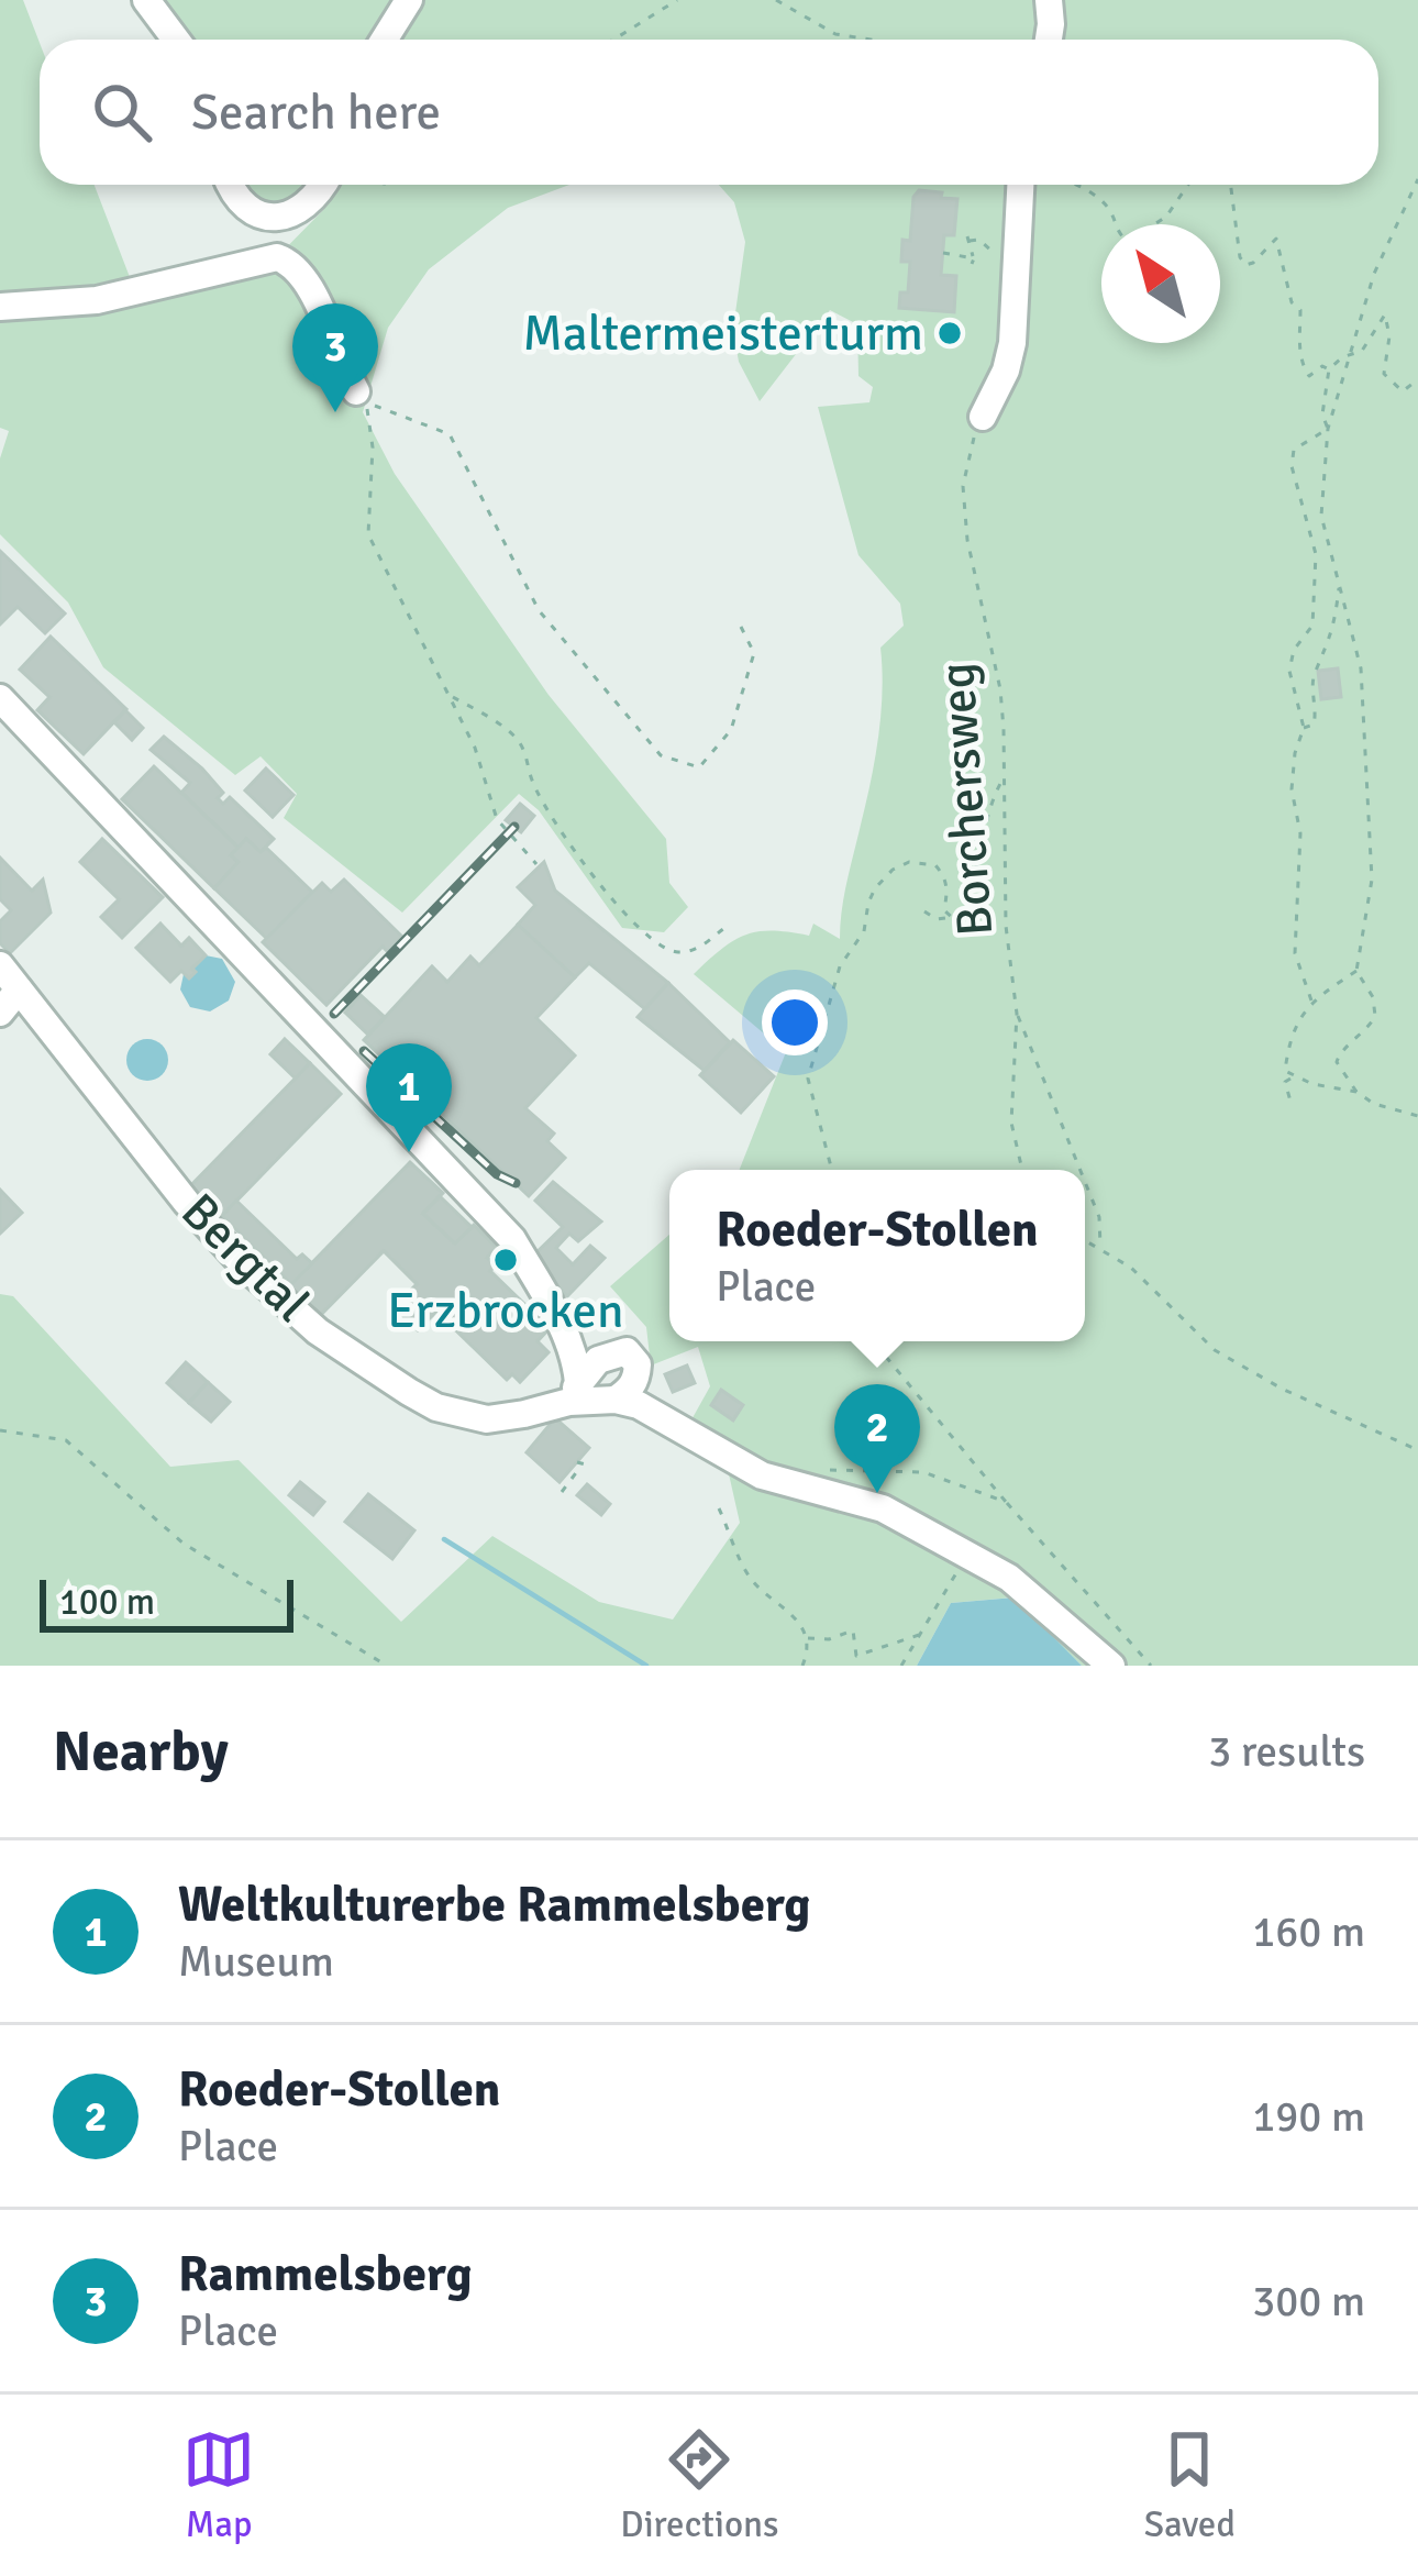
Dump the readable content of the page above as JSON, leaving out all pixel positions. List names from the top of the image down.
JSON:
{
  "streets": {
    "street": ["Bergtal"],
    "path": ["Borchersweg"]
  },
  "places": ["Maltermeisterturm", "Erzbrocken"],
  "scale_bar": "100 m",
  "north": "top left",
  "page": {
    "search": "Search here",
    "pins": ["3", "1", "2"],
    "popup": ["Roeder-Stollen", "Place"],
    "scale": "100 m",
    "heading": ["Nearby", "3 results"],
    "list": [
      {
        "mark": "1",
        "name": "Weltkulturerbe Rammelsberg",
        "note": "Museum",
        "value": "160 m"
      },
      {
        "mark": "2",
        "name": "Roeder-Stollen",
        "note": "Place",
        "value": "190 m"
      },
      {
        "mark": "3",
        "name": "Rammelsberg",
        "note": "Place",
        "value": "300 m"
      }
    ],
    "nav": ["Map", "Directions", "Saved"]
  }
}
